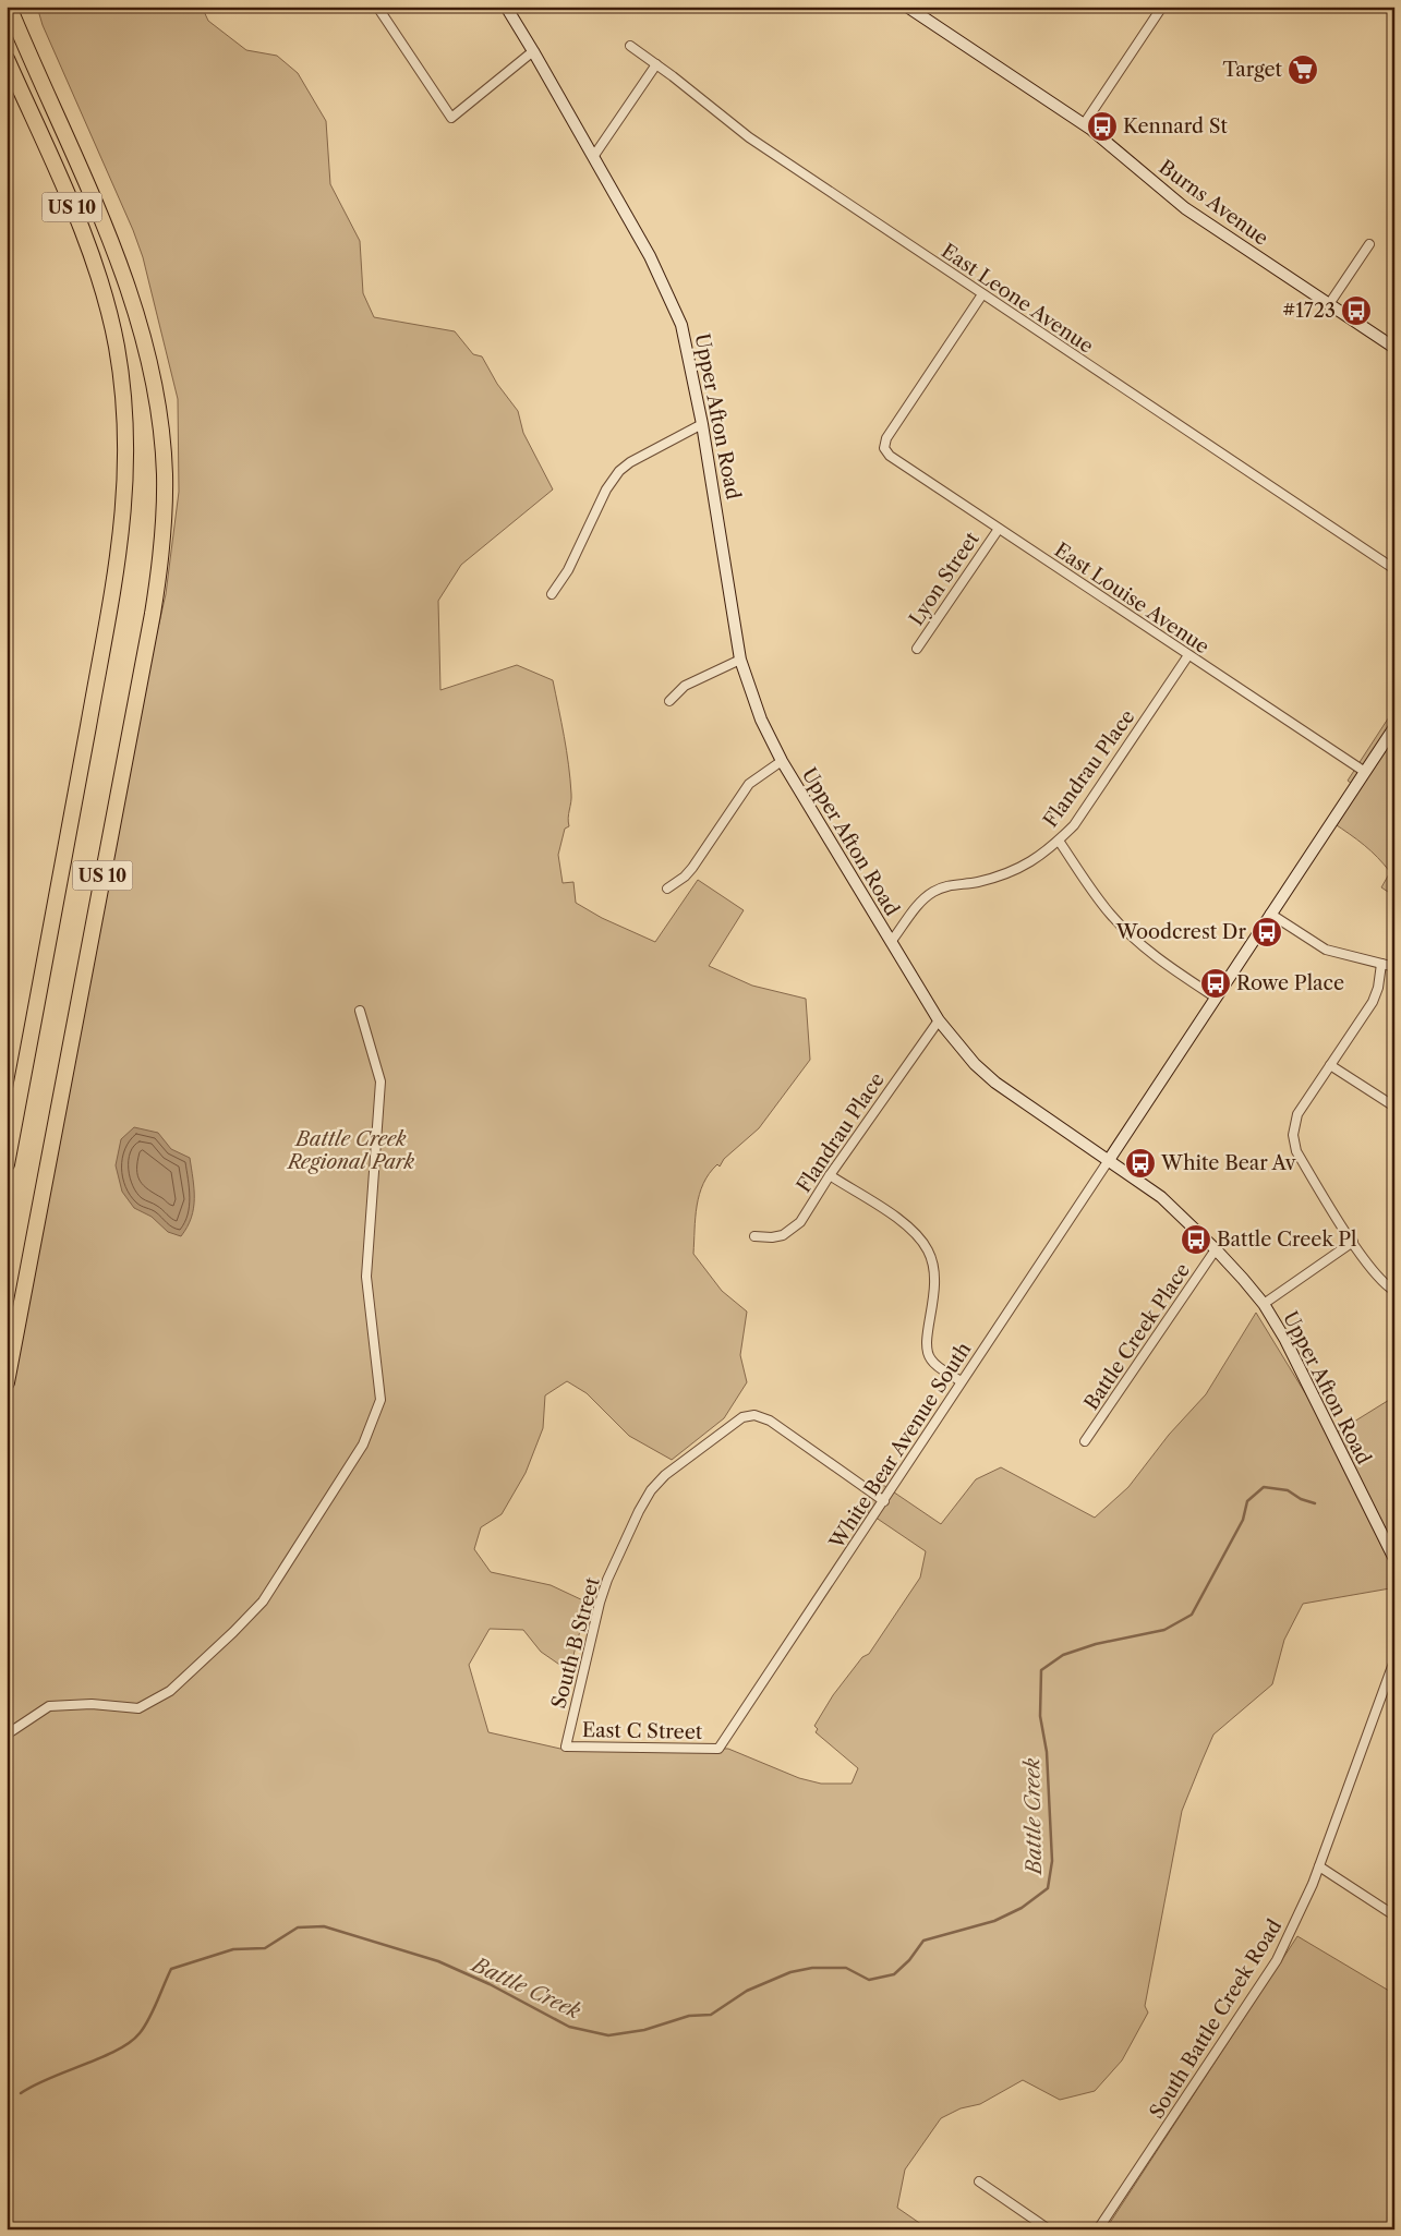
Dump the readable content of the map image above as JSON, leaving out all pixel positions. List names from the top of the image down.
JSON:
{
  "streets": {
    "highway": ["US 10"],
    "street": [
      "Burns Avenue",
      "East Leone Avenue",
      "Upper Afton Road",
      "Lyon Street",
      "East Louise Avenue",
      "Flandrau Place",
      "Battle Creek Place",
      "White Bear Avenue South",
      "South B Street",
      "East C Street",
      "South Battle Creek Road"
    ]
  },
  "crossings": [
    ["East Leone Avenue", "East Louise Avenue"],
    ["Upper Afton Road", "Flandrau Place"],
    ["Upper Afton Road", "Battle Creek Place"],
    ["Upper Afton Road", "White Bear Avenue South"],
    ["Lyon Street", "East Louise Avenue"],
    ["East Louise Avenue", "Flandrau Place"],
    ["White Bear Avenue South", "South B Street"],
    ["White Bear Avenue South", "East C Street"],
    ["South B Street", "East C Street"]
  ],
  "water": ["Battle Creek"],
  "parks": ["Battle Creek Regional Park"],
  "places": {
    "supermarket": ["Target"],
    "bus stop": [
      "Kennard St",
      "#1723",
      "Woodcrest Dr",
      "Rowe Place",
      "White Bear Av",
      "Battle Creek Pl"
    ]
  }
}
